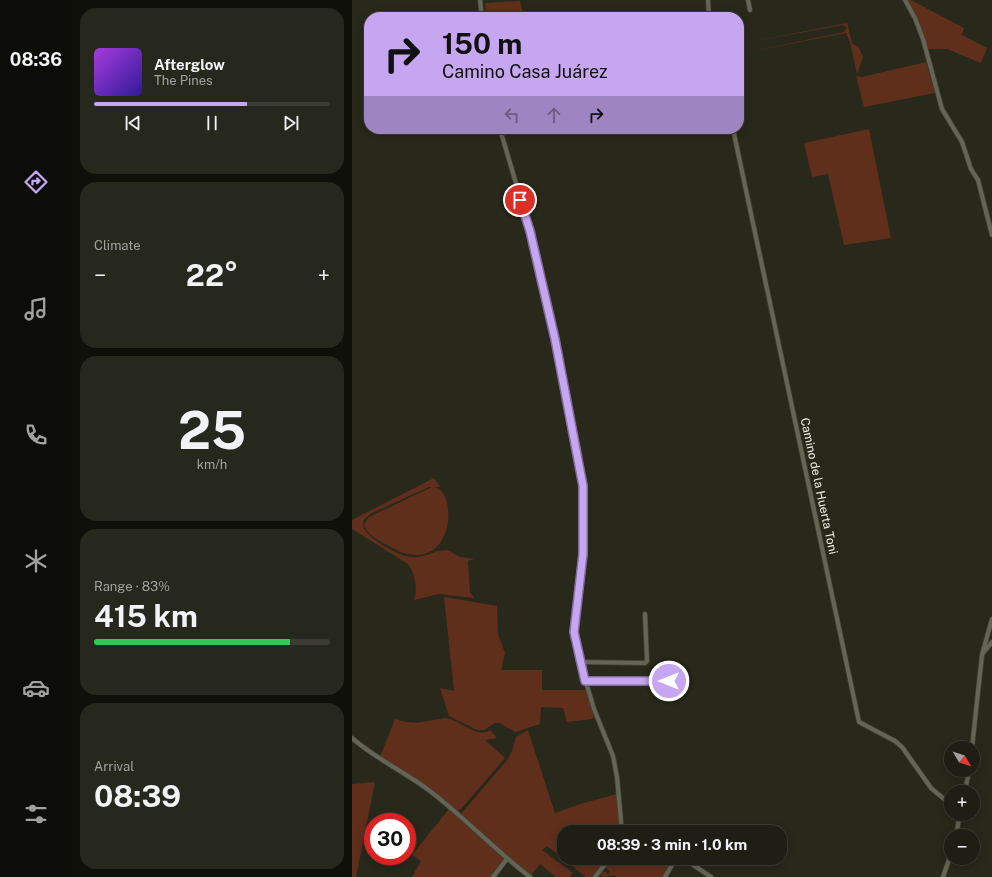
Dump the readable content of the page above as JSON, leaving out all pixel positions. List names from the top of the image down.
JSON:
{
  "streets": {
    "street": ["Camino de la Huerta Toni"]
  },
  "north": "bottom right",
  "page": {
    "tabs": "08:36",
    "turn": ["150 m", "Camino Casa Juárez"],
    "song": ["Afterglow", "The Pines"],
    "tile": [
      "Climate",
      ["25", "km/h"],
      ["Range · 83%", "415 km"],
      ["Arrival", "08:39"]
    ],
    "heat": ["−", "22°", "+"],
    "map_buttons": ["+", "−"],
    "limit": "30",
    "trip": "08:39 · 3 min · 1.0 km"
  }
}
